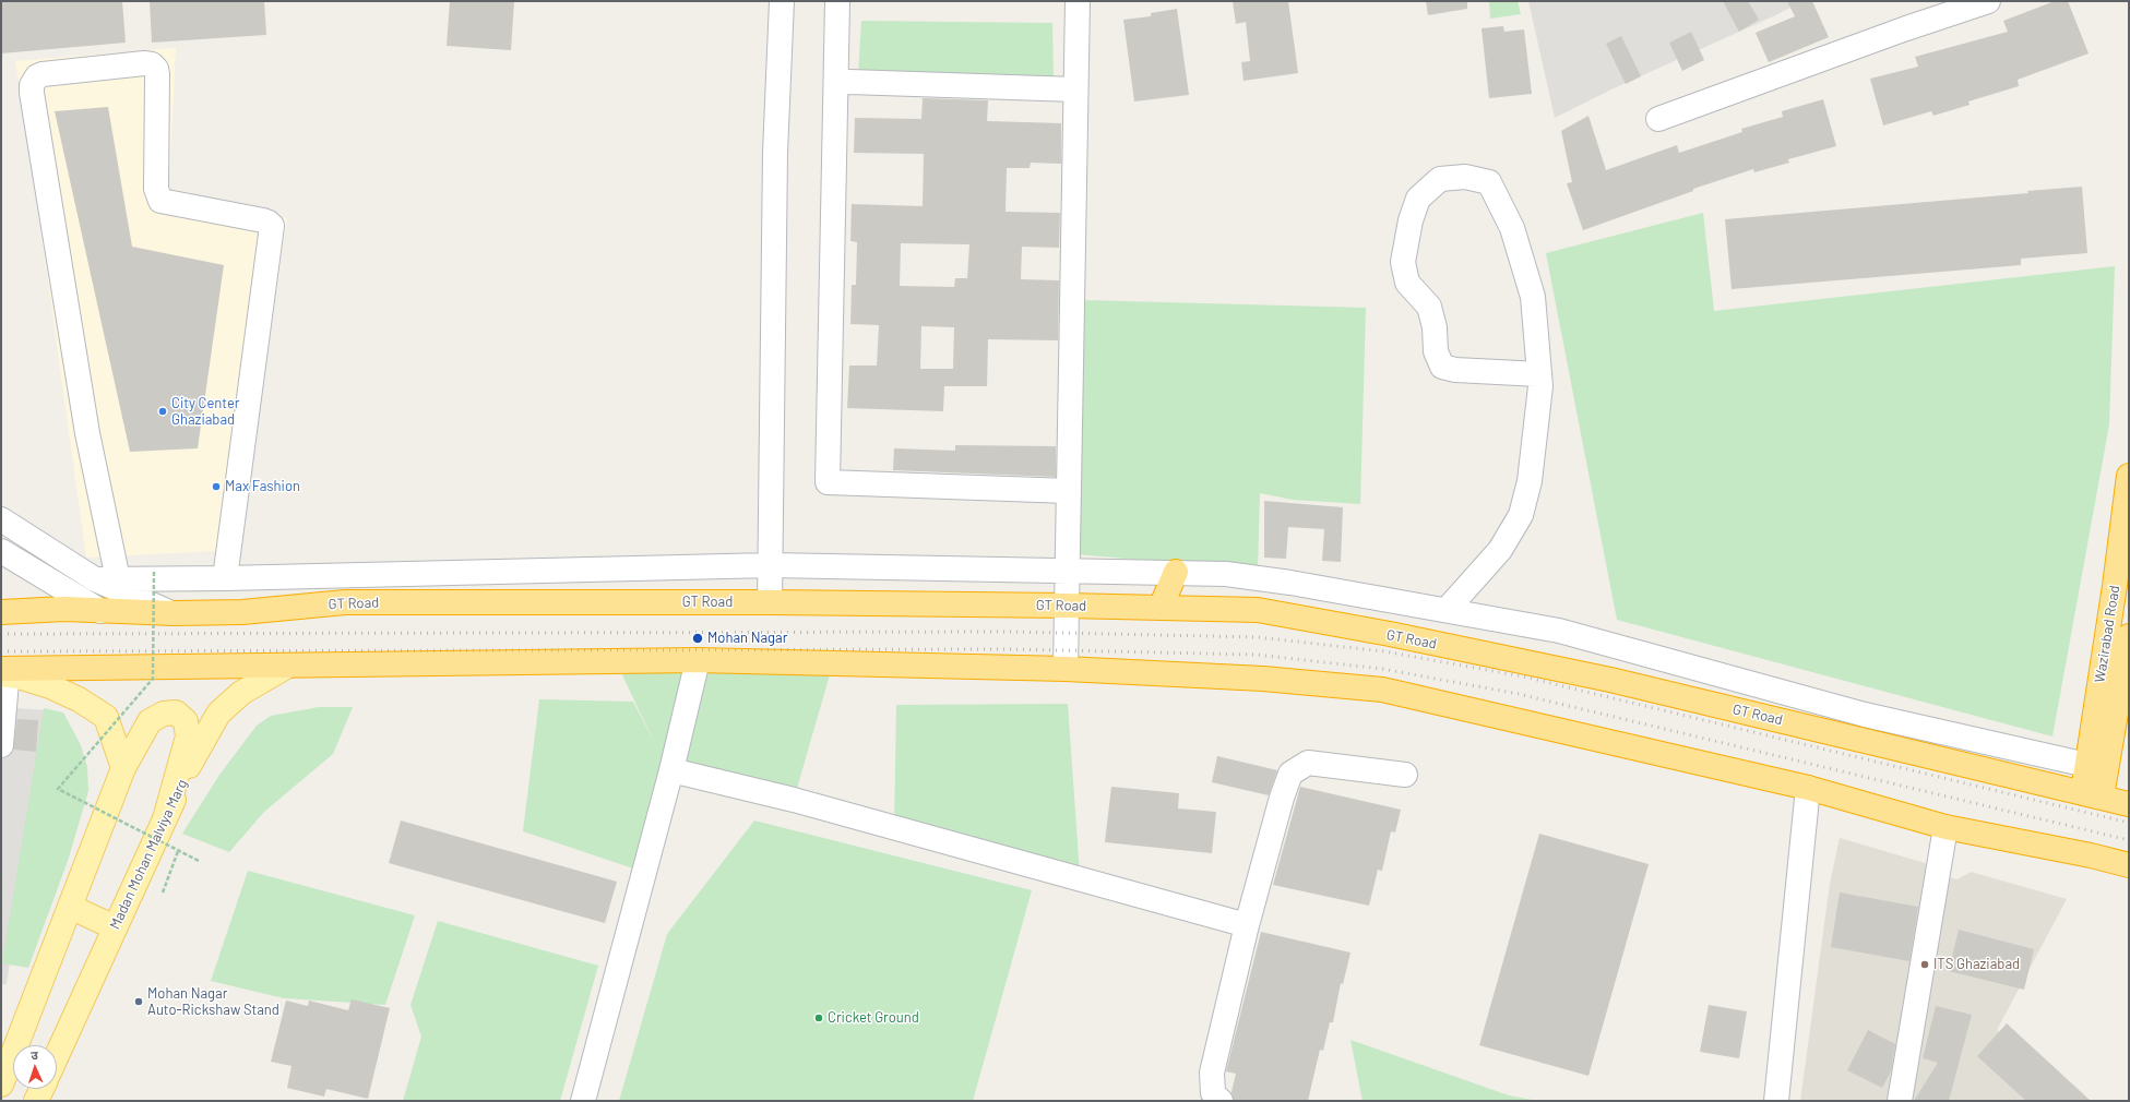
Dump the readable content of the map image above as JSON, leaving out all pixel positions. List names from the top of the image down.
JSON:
{
  "streets": {
    "highway": ["GT Road", "Wazirabad Road"],
    "main road": ["Madan Mohan Malviya Marg"]
  },
  "crossings": [
    ["GT Road", "Wazirabad Road"]
  ],
  "places": [
    "City Center Ghaziabad",
    "Max Fashion",
    "Mohan Nagar",
    "ITS Ghaziabad",
    "Mohan Nagar Auto-Rickshaw Stand",
    "Cricket Ground"
  ],
  "north": "top"
}
